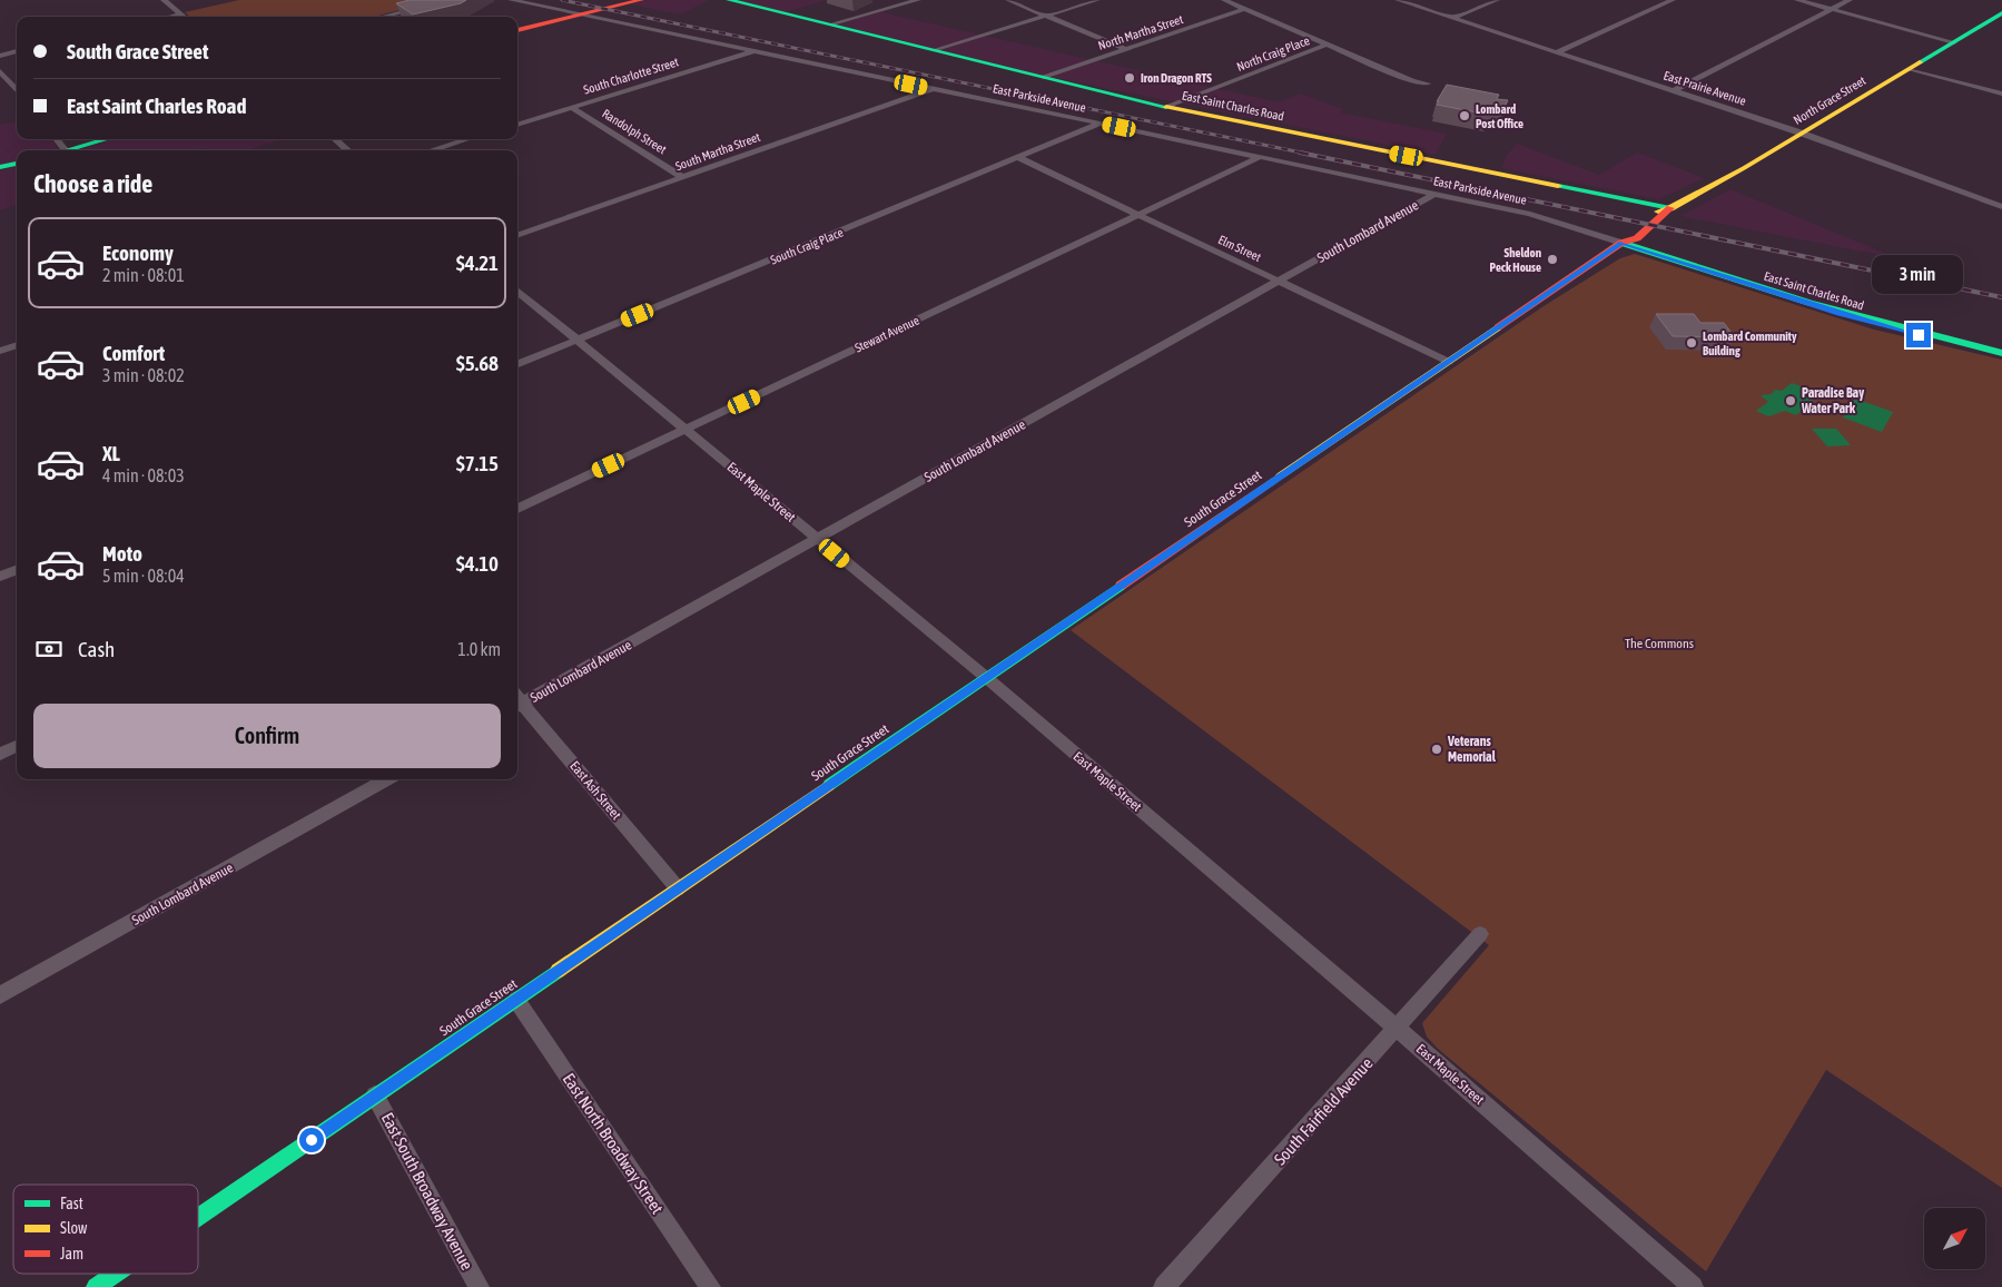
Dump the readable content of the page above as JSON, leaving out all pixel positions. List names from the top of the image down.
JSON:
{
  "streets": {
    "street": [
      "North Martha Street",
      "North Craig Place",
      "South Charlotte Street",
      "East Prairie Avenue",
      "East Parkside Avenue",
      "North Grace Street",
      "East Saint Charles Road",
      "Randolph Street",
      "South Martha Street",
      "South Lombard Avenue",
      "South Craig Place",
      "Elm Street",
      "Stewart Avenue",
      "East Maple Street",
      "South Grace Street",
      "East Ash Street",
      "South Fairfield Avenue",
      "East North Broadway Street",
      "East South Broadway Avenue"
    ]
  },
  "crossings": [
    ["North Martha Street", "East Saint Charles Road"],
    ["North Craig Place", "East Saint Charles Road"],
    ["South Charlotte Street", "East Parkside Avenue"],
    ["South Charlotte Street", "Randolph Street"],
    ["East Prairie Avenue", "North Grace Street"],
    ["East Parkside Avenue", "North Grace Street"],
    ["East Parkside Avenue", "East Saint Charles Road"],
    ["East Parkside Avenue", "South Martha Street"],
    ["East Parkside Avenue", "South Lombard Avenue"],
    ["East Parkside Avenue", "South Craig Place"],
    ["East Parkside Avenue", "Stewart Avenue"],
    ["East Parkside Avenue", "South Grace Street"],
    ["North Grace Street", "East Saint Charles Road"],
    ["North Grace Street", "South Grace Street"],
    ["East Saint Charles Road", "South Grace Street"],
    ["Randolph Street", "South Martha Street"],
    ["South Lombard Avenue", "Elm Street"],
    ["South Lombard Avenue", "East Maple Street"],
    ["South Craig Place", "Elm Street"],
    ["South Craig Place", "East Maple Street"],
    ["Elm Street", "Stewart Avenue"],
    ["Elm Street", "South Grace Street"],
    ["Stewart Avenue", "East Maple Street"],
    ["East Maple Street", "South Grace Street"],
    ["East Maple Street", "South Fairfield Avenue"],
    ["South Grace Street", "East Ash Street"],
    ["South Grace Street", "East North Broadway Street"],
    ["South Grace Street", "East South Broadway Avenue"]
  ],
  "parks": ["The Commons"],
  "places": [
    "Iron Dragon RTS",
    "Lombard Post Office",
    "Sheldon Peck House",
    "Lombard Community Building",
    "Paradise Bay Water Park",
    "Veterans Memorial"
  ],
  "legend": ["Fast", "Slow", "Jam"],
  "north": "top right",
  "page": {
    "banner": ["South Grace Street", "East Saint Charles Road"],
    "heading": "Choose a ride",
    "list": [
      {
        "name": "Economy",
        "note": "2 min · 08:01",
        "value": "$4.21"
      },
      {
        "name": "Comfort",
        "note": "3 min · 08:02",
        "value": "$5.68"
      },
      {
        "name": "XL",
        "note": "4 min · 08:03",
        "value": "$7.15"
      },
      {
        "name": "Moto",
        "note": "5 min · 08:04",
        "value": "$4.10"
      }
    ],
    "bubble": "3 min",
    "pay": ["Cash", "1.0 km"],
    "buttons": "Confirm"
  }
}
